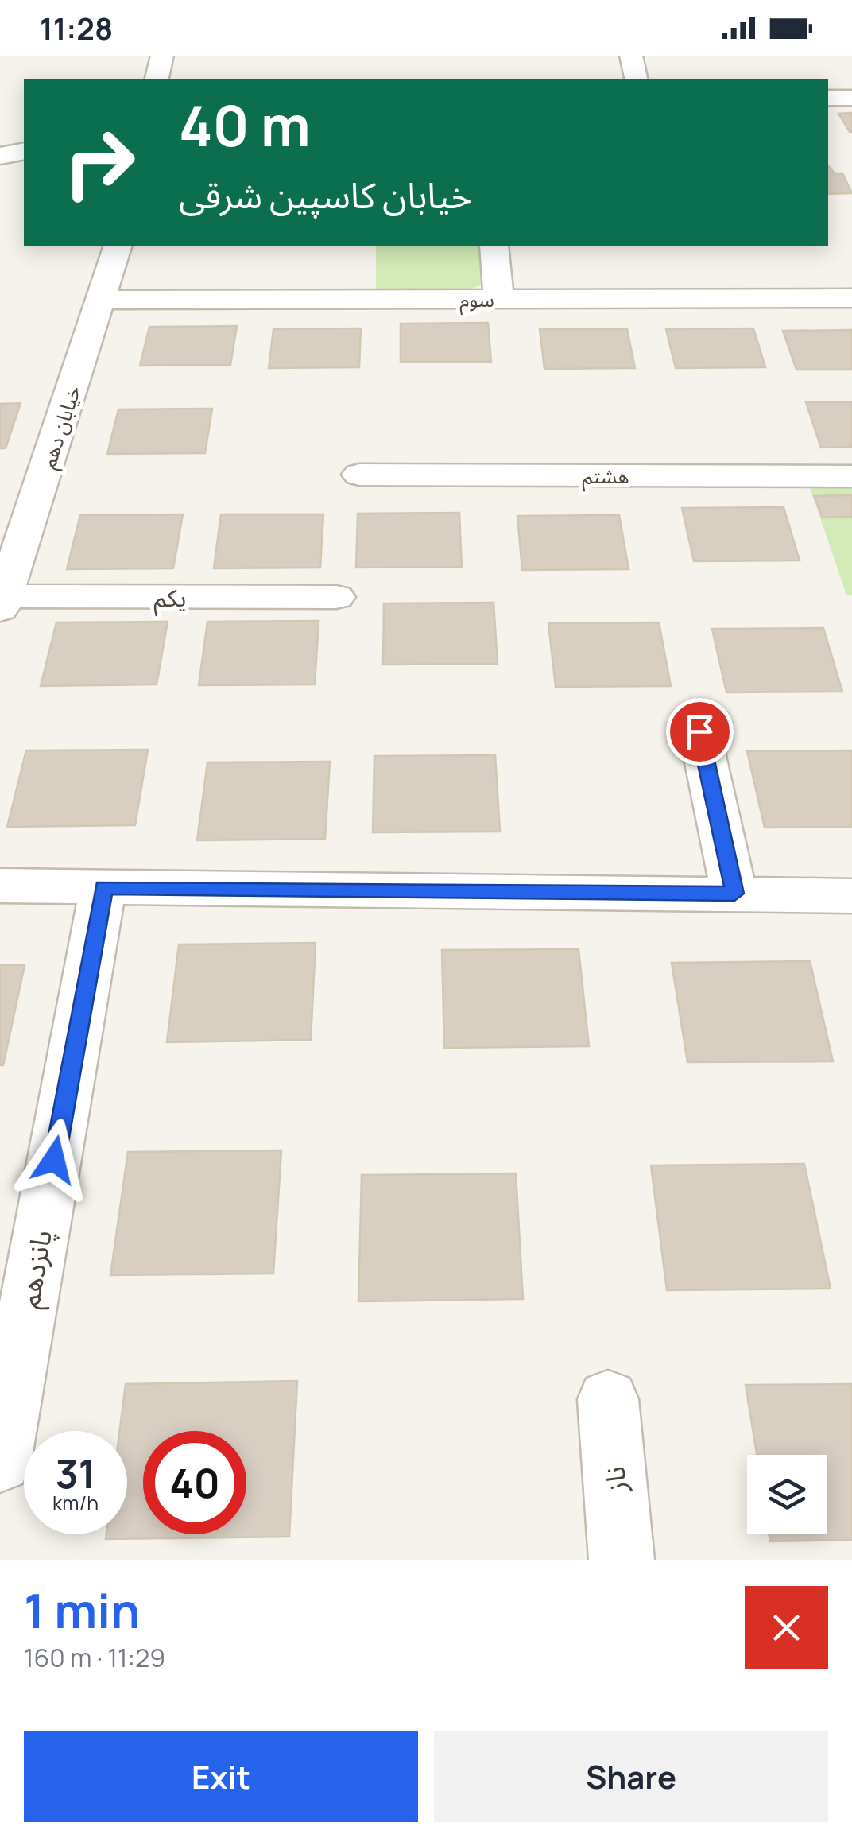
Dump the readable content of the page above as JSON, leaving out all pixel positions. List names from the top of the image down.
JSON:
{
  "streets": {
    "street": [
      "سوم",
      "خیابان دهم",
      "هشتم",
      "یکم",
      "پانزدهم",
      "ناز"
    ]
  },
  "crossings": [
    ["سوم", "خیابان دهم"],
    ["خیابان دهم", "یکم"]
  ],
  "page": {
    "status": "11:28",
    "turn": ["40 m", "خیابان کاسپین شرقی"],
    "speed": "31 km/h",
    "limit": "40",
    "heading": ["1 min", "160 m · 11:29"],
    "buttons": ["Exit", "Share"]
  }
}
